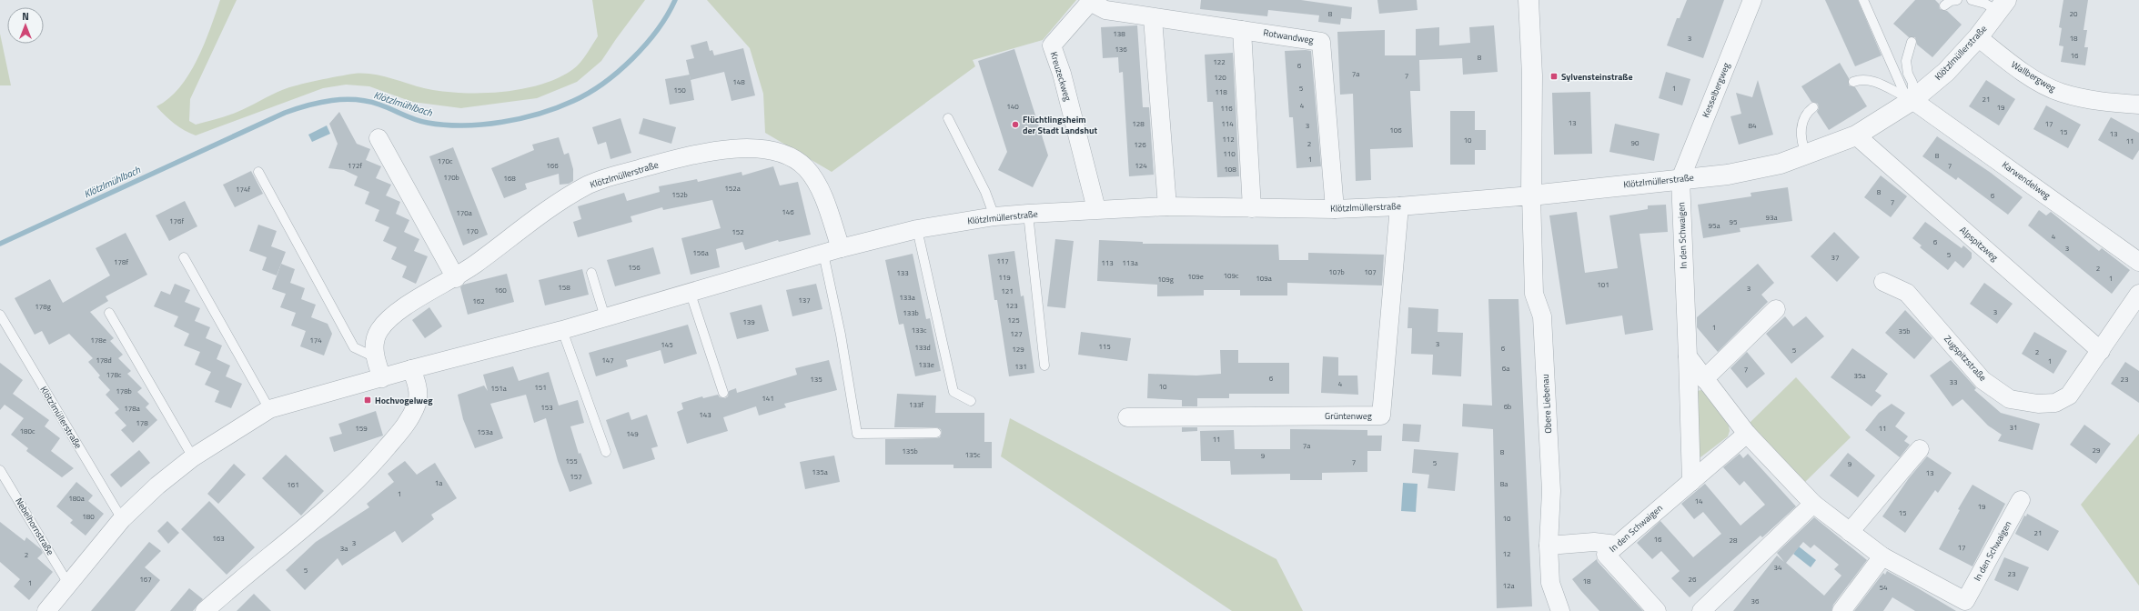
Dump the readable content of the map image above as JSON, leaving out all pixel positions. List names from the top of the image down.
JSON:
{
  "streets": {
    "street": [
      "Rotwandweg",
      "Klötzlmüllerstraße",
      "Kreuzeckweg",
      "Wallbergweg",
      "Kesselbergweg",
      "Karwendelweg",
      "In den Schwaigen",
      "Alpspitzweg",
      "Zugspitzstraße",
      "Obere Liebenau",
      "Grüntenweg"
    ],
    "lane": ["Nebelhornstraße"]
  },
  "crossings": [
    ["Rotwandweg", "Klötzlmüllerstraße"],
    ["Rotwandweg", "Kreuzeckweg"],
    ["Klötzlmüllerstraße", "Kreuzeckweg"],
    ["Klötzlmüllerstraße", "Wallbergweg"],
    ["Klötzlmüllerstraße", "Kesselbergweg"],
    ["Klötzlmüllerstraße", "Karwendelweg"],
    ["Klötzlmüllerstraße", "In den Schwaigen"],
    ["Klötzlmüllerstraße", "Alpspitzweg"],
    ["Klötzlmüllerstraße", "Obere Liebenau"],
    ["Klötzlmüllerstraße", "Grüntenweg"],
    ["Klötzlmüllerstraße", "Nebelhornstraße"],
    ["Kesselbergweg", "In den Schwaigen"],
    ["Alpspitzweg", "Zugspitzstraße"]
  ],
  "water": ["Klötzlmühlbach"],
  "places": {
    "transit": ["Sylvensteinstraße", "Hochvogelweg"],
    "other": ["Flüchtlingsheim der Stadt Landshut"]
  },
  "house_numbers": [
    "8",
    "20",
    "138",
    "3",
    "18",
    "136",
    "16",
    "8",
    "122",
    "6",
    "7a",
    "7",
    "120",
    "148",
    "5",
    "1",
    "150",
    "118",
    "21",
    "4",
    "140",
    "19",
    "116",
    "13",
    "128",
    "114",
    "17",
    "3",
    "84",
    "106",
    "15",
    "13",
    "112",
    "10",
    "11",
    "90",
    "2",
    "126",
    "110",
    "8",
    "1",
    "170c",
    "172f",
    "166",
    "124",
    "7",
    "108",
    "170b",
    "168",
    "152a",
    "174f",
    "8",
    "152b",
    "6",
    "7",
    "146",
    "170a",
    "93a",
    "176f",
    "95",
    "95a",
    "170",
    "152",
    "4",
    "6",
    "3",
    "156a",
    "5",
    "37",
    "117",
    "178f",
    "113",
    "113a",
    "156",
    "2",
    "107b",
    "107",
    "133",
    "109c",
    "109e",
    "119",
    "109a",
    "1",
    "109g",
    "101",
    "158",
    "3",
    "160",
    "121",
    "133a",
    "137",
    "162",
    "123",
    "178g",
    "3",
    "133b",
    "125",
    "139",
    "1",
    "133c",
    "35b",
    "127",
    "178e",
    "174",
    "3",
    "145",
    "115",
    "133d",
    "6",
    "129",
    "5",
    "2",
    "178d",
    "147",
    "1",
    "133e",
    "131",
    "6a",
    "7",
    "178c",
    "35a",
    "6",
    "135",
    "23",
    "33",
    "4",
    "10",
    "151",
    "151a",
    "178b",
    "141",
    "133f",
    "6b",
    "153",
    "178a",
    "143",
    "178",
    "31",
    "159",
    "11",
    "180c",
    "153a",
    "149",
    "11",
    "7a",
    "29",
    "135b",
    "8",
    "135c",
    "9",
    "155",
    "7",
    "5",
    "9",
    "135a",
    "13",
    "157",
    "1a",
    "8a",
    "161",
    "1",
    "180a",
    "14",
    "19",
    "15",
    "180",
    "10",
    "21",
    "163",
    "16",
    "28",
    "3",
    "17",
    "3a",
    "12",
    "2",
    "34",
    "5",
    "23",
    "167",
    "26",
    "18",
    "1",
    "12a",
    "54",
    "36"
  ],
  "north": "top"
}
